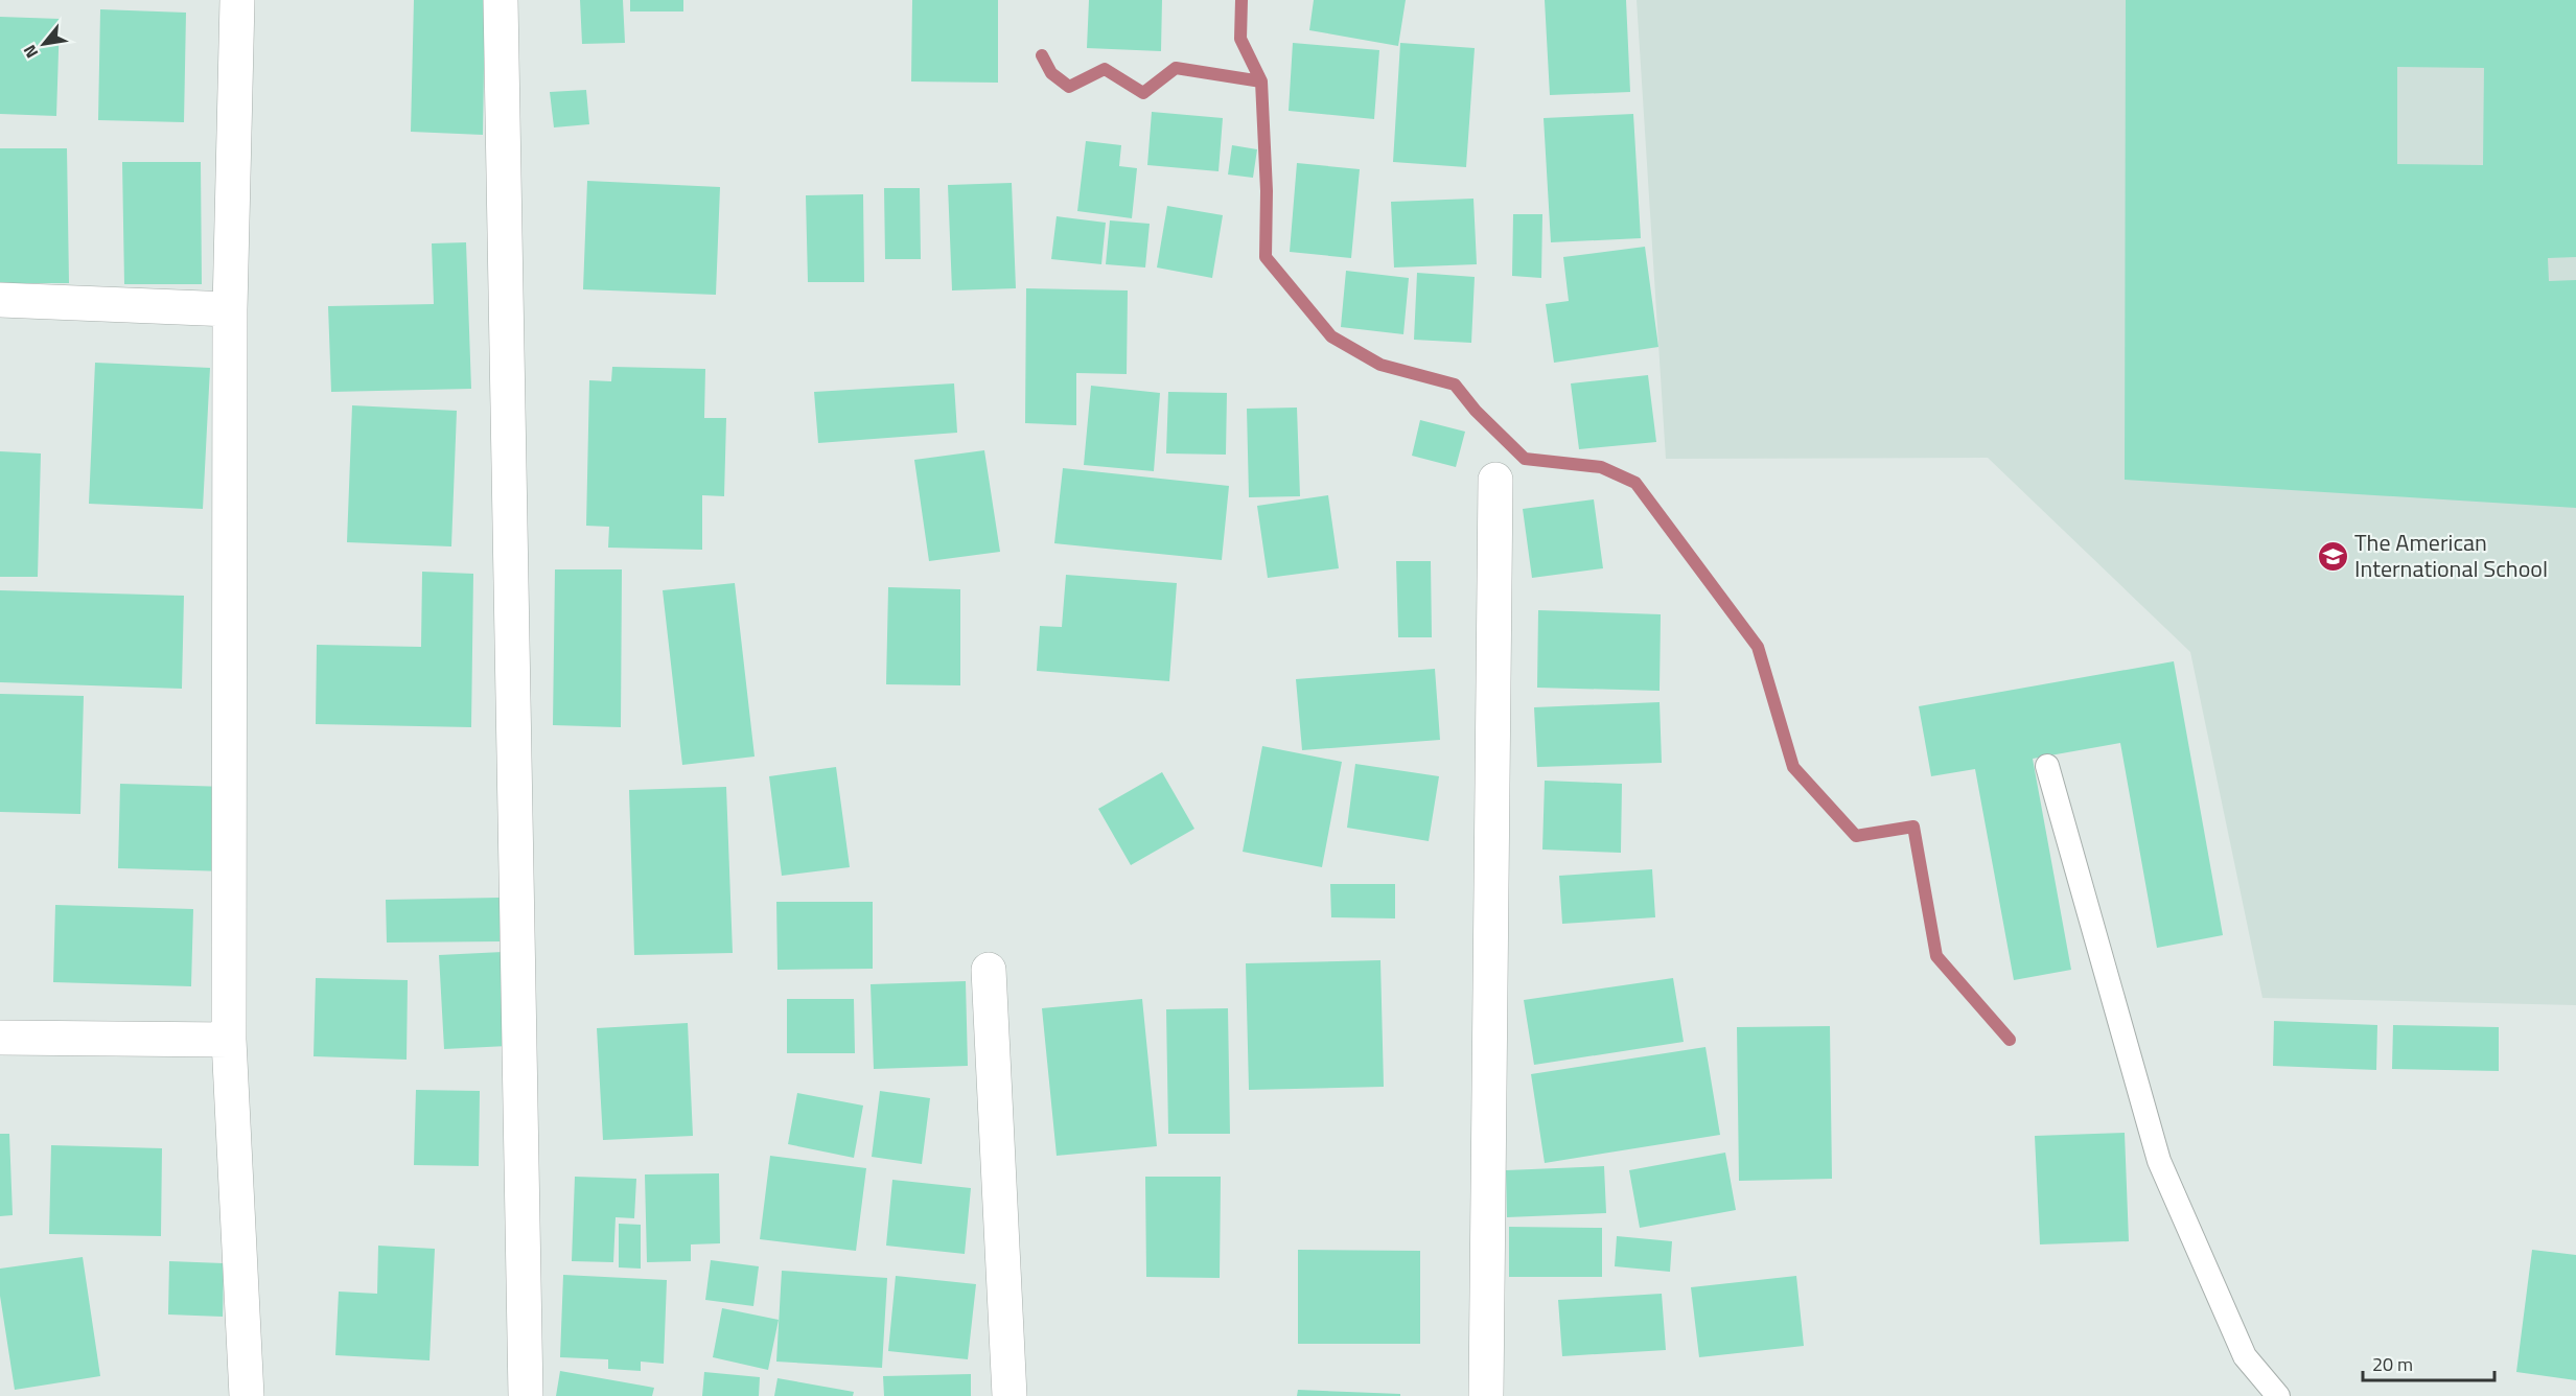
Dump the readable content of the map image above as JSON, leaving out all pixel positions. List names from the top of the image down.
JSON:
{
  "places": {
    "school or university": ["The American International School"]
  },
  "scale_bar": "20 m",
  "north": "bottom left"
}
